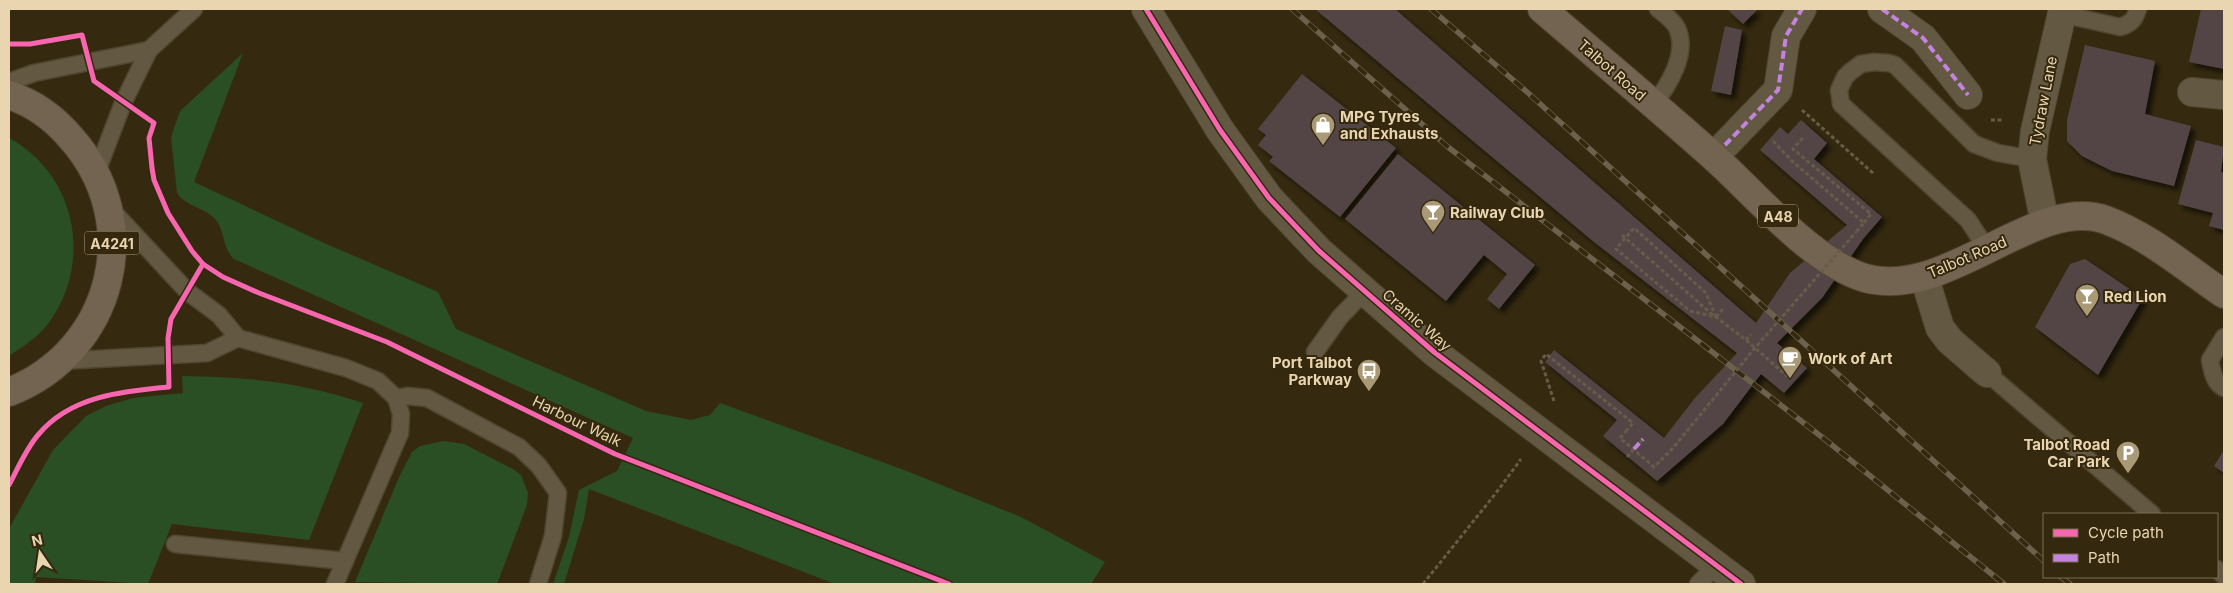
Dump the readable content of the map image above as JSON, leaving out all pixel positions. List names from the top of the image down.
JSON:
{
  "streets": {
    "main road": ["Talbot Road", "A48", "A4241"],
    "street": ["Tydraw Lane", "Cramic Way"],
    "cycle path": ["Harbour Walk"]
  },
  "crossings": [
    ["Talbot Road", "Tydraw Lane"]
  ],
  "places": {
    "shop": ["MPG Tyres and Exhausts"],
    "bar": ["Railway Club", "Red Lion"],
    "cafe": ["Work of Art"],
    "bus stop": ["Port Talbot Parkway"],
    "parking": ["Talbot Road Car Park"]
  },
  "legend": ["Cycle path", "Path"],
  "north": "top"
}
